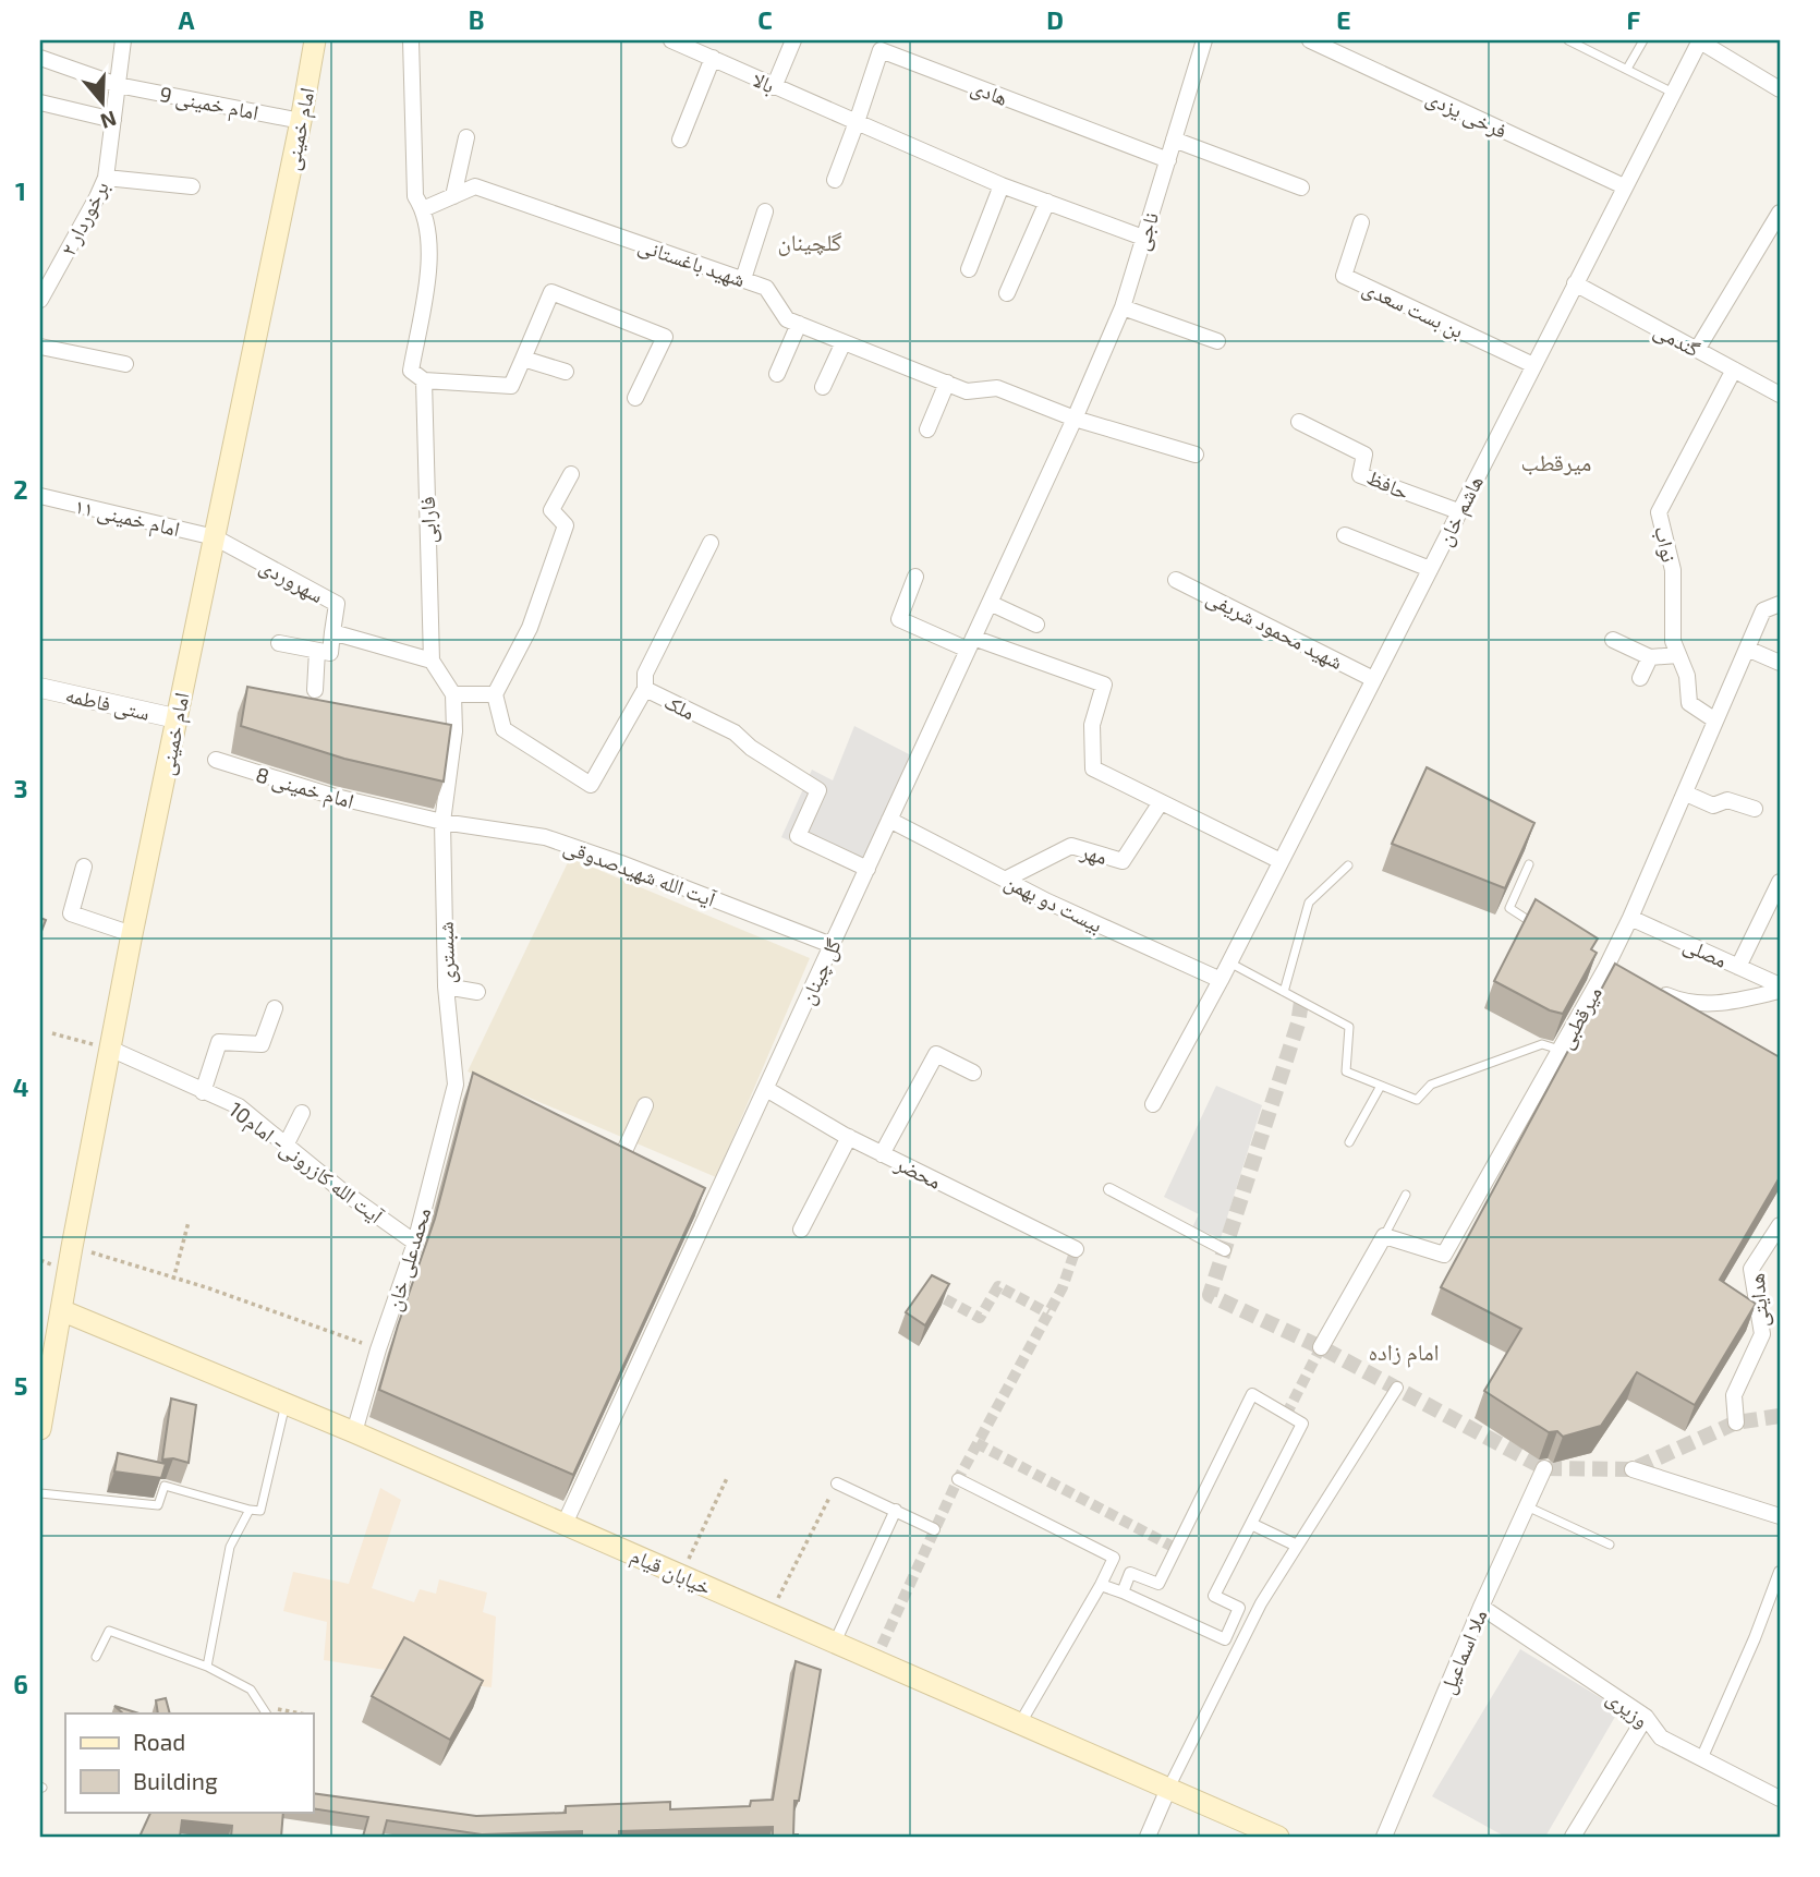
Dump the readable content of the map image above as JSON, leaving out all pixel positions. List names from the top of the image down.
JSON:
{
  "streets": {
    "main road": ["امام خمینی", "خیابان قیام"],
    "street": [
      "بالا",
      "هادی",
      "امام خمینی 9",
      "فرخی یزدی",
      "برخوردار ۲",
      "ناجی",
      "شهید باغستانی",
      "بن بست سعدی",
      "گندمی",
      "حافظ",
      "هاشم خان",
      "امام خمینی ۱۱",
      "فارابی",
      "نواب",
      "سهروردی",
      "شهید محمود شریفی",
      "ستی فاطمه",
      "ملک",
      "امام خمینی 8",
      "مهر",
      "آیت الله شهیدصدوقی",
      "بیست دو بهمن",
      "مصلی",
      "شبستری",
      "گل چینان",
      "میرقطبی",
      "آیت الله کازرونی- امام10",
      "محضر",
      "محمدعلی خان",
      "هدایتی",
      "ملا اسماعیل",
      "وزیری"
    ]
  },
  "crossings": [
    ["بالا", "هادی"],
    ["بالا", "ناجی"],
    ["هادی", "ناجی"],
    ["امام خمینی 9", "امام خمینی"],
    ["امام خمینی 9", "برخوردار ۲"],
    ["فرخی یزدی", "هاشم خان"],
    ["امام خمینی", "امام خمینی ۱۱"],
    ["امام خمینی", "سهروردی"],
    ["امام خمینی", "ستی فاطمه"],
    ["امام خمینی", "آیت الله کازرونی- امام10"],
    ["امام خمینی", "خیابان قیام"],
    ["ناجی", "شهید باغستانی"],
    ["ناجی", "گل چینان"],
    ["شهید باغستانی", "فارابی"],
    ["شهید باغستانی", "گل چینان"],
    ["بن بست سعدی", "هاشم خان"],
    ["گندمی", "هاشم خان"],
    ["گندمی", "نواب"],
    ["حافظ", "هاشم خان"],
    ["هاشم خان", "شهید محمود شریفی"],
    ["هاشم خان", "بیست دو بهمن"],
    ["امام خمینی ۱۱", "سهروردی"],
    ["فارابی", "سهروردی"],
    ["نواب", "میرقطبی"],
    ["ملک", "گل چینان"],
    ["امام خمینی 8", "آیت الله شهیدصدوقی"],
    ["امام خمینی 8", "شبستری"],
    ["مهر", "بیست دو بهمن"],
    ["آیت الله شهیدصدوقی", "شبستری"],
    ["آیت الله شهیدصدوقی", "گل چینان"],
    ["بیست دو بهمن", "گل چینان"],
    ["مصلی", "میرقطبی"],
    ["شبستری", "محمدعلی خان"],
    ["گل چینان", "محضر"],
    ["گل چینان", "خیابان قیام"],
    ["آیت الله کازرونی- امام10", "محمدعلی خان"],
    ["محمدعلی خان", "خیابان قیام"],
    ["ملا اسماعیل", "وزیری"]
  ],
  "districts": ["گلچینان", "میرقطب", "امام زاده"],
  "legend": ["Road", "Building"],
  "north": "bottom",
  "grid": {
    "columns": [
      "A",
      "B",
      "C",
      "D",
      "E",
      "F"
    ],
    "rows": [
      "1",
      "2",
      "3",
      "4",
      "5",
      "6"
    ]
  }
}
